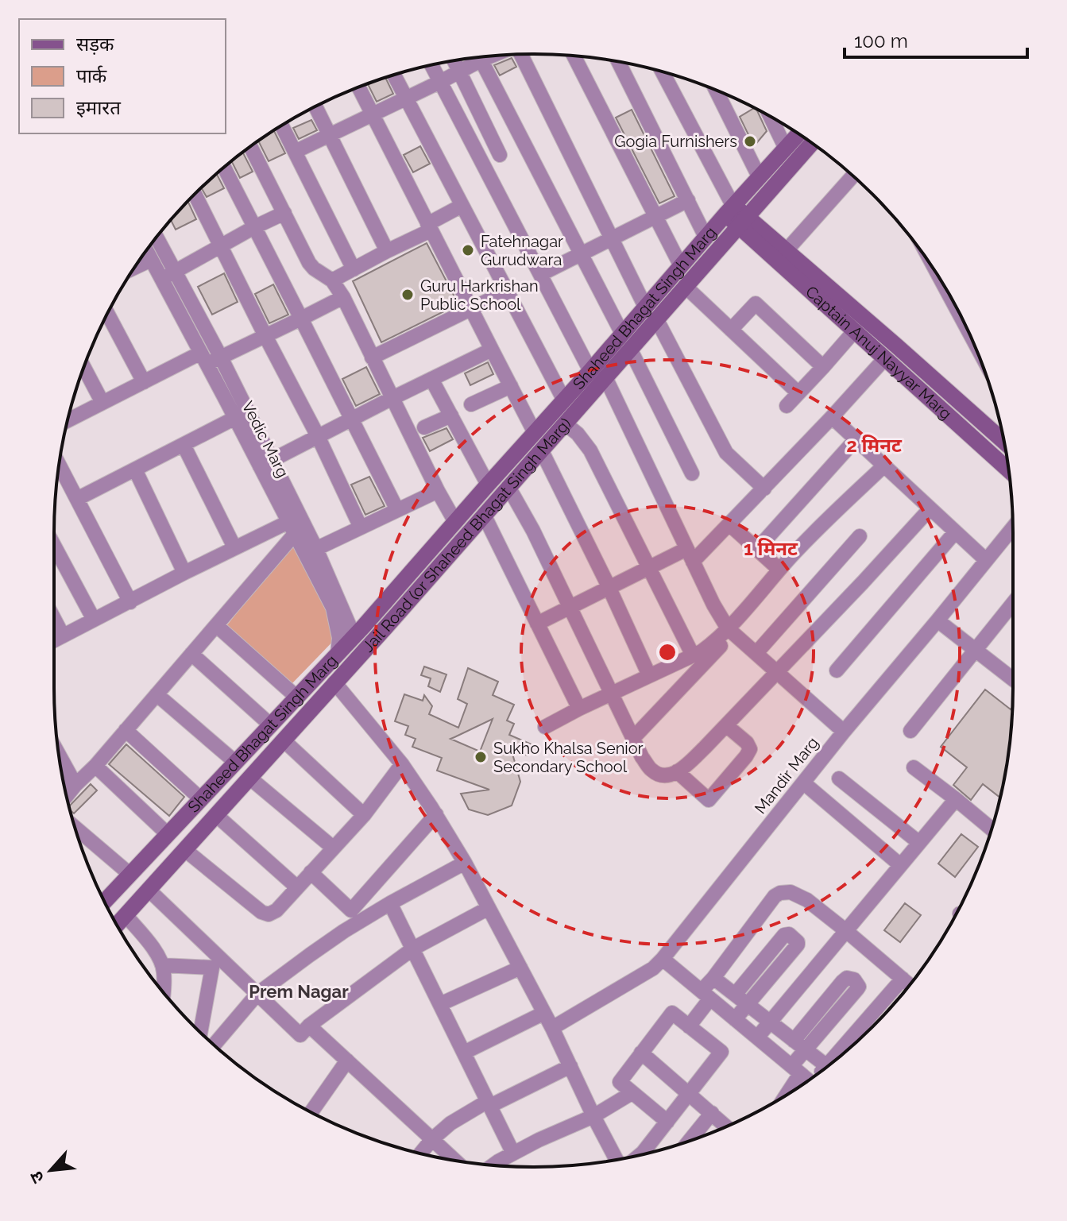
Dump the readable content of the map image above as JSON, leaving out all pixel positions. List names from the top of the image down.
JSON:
{
  "streets": {
    "main road": ["Shaheed Bhagat Singh Marg", "Captain Anuj Nayyar Marg", "Jail Road (or Shaheed Bhagat Singh Marg)"],
    "street": ["Vedic Marg", "Mandir Marg"]
  },
  "crossings": [
    ["Shaheed Bhagat Singh Marg", "Captain Anuj Nayyar Marg"],
    ["Shaheed Bhagat Singh Marg", "Vedic Marg"],
    ["Shaheed Bhagat Singh Marg", "Jail Road (or Shaheed Bhagat Singh Marg)"],
    ["Captain Anuj Nayyar Marg", "Jail Road (or Shaheed Bhagat Singh Marg)"]
  ],
  "districts": ["Prem Nagar"],
  "places": [
    "Gogia Furnishers",
    "Fatehnagar Gurudwara",
    "Guru Harkrishan Public School",
    "Sukho Khalsa Senior Secondary School"
  ],
  "legend": ["सड़क", "पार्क", "इमारत"],
  "scale_bar": "100 m",
  "north": "bottom left",
  "rings": ["2 मिनट", "1 मिनट"]
}
